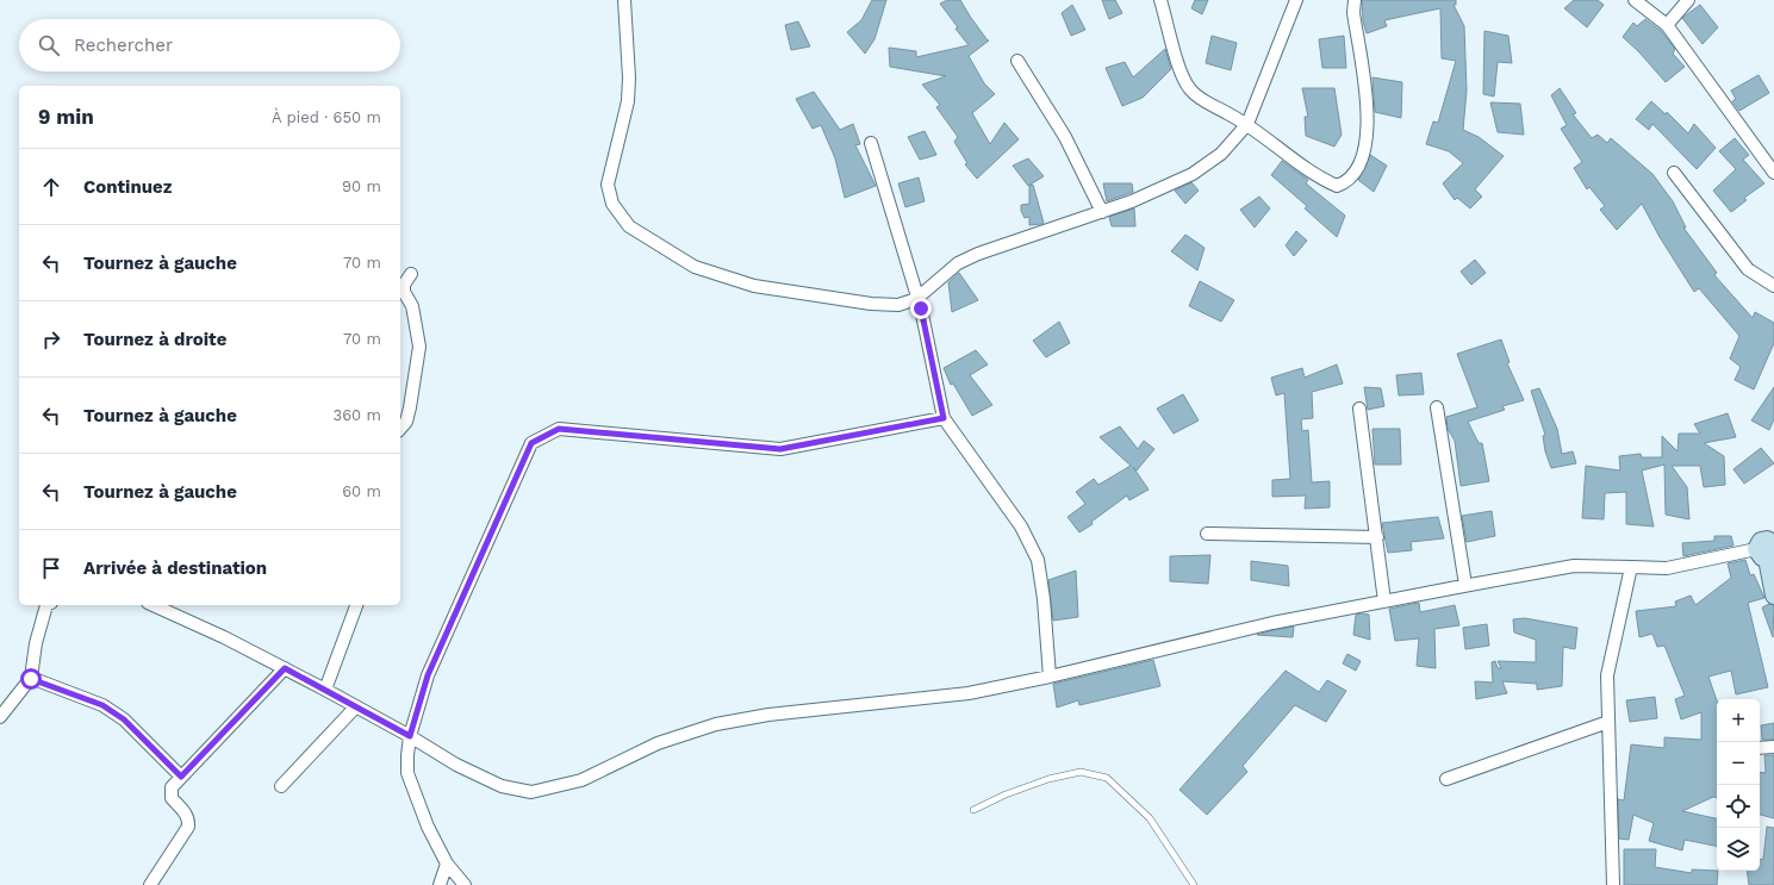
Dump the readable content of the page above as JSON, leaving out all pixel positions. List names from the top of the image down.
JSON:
{
  "page": {
    "search": "Rechercher",
    "heading": ["9 min", "À pied · 650 m"],
    "list": [
      ["Continuez", "90 m"],
      ["Tournez à gauche", "70 m"],
      ["Tournez à droite", "70 m"],
      ["Tournez à gauche", "360 m"],
      ["Tournez à gauche", "60 m"],
      "Arrivée à destination"
    ],
    "map_buttons": ["+", "−"]
  }
}
